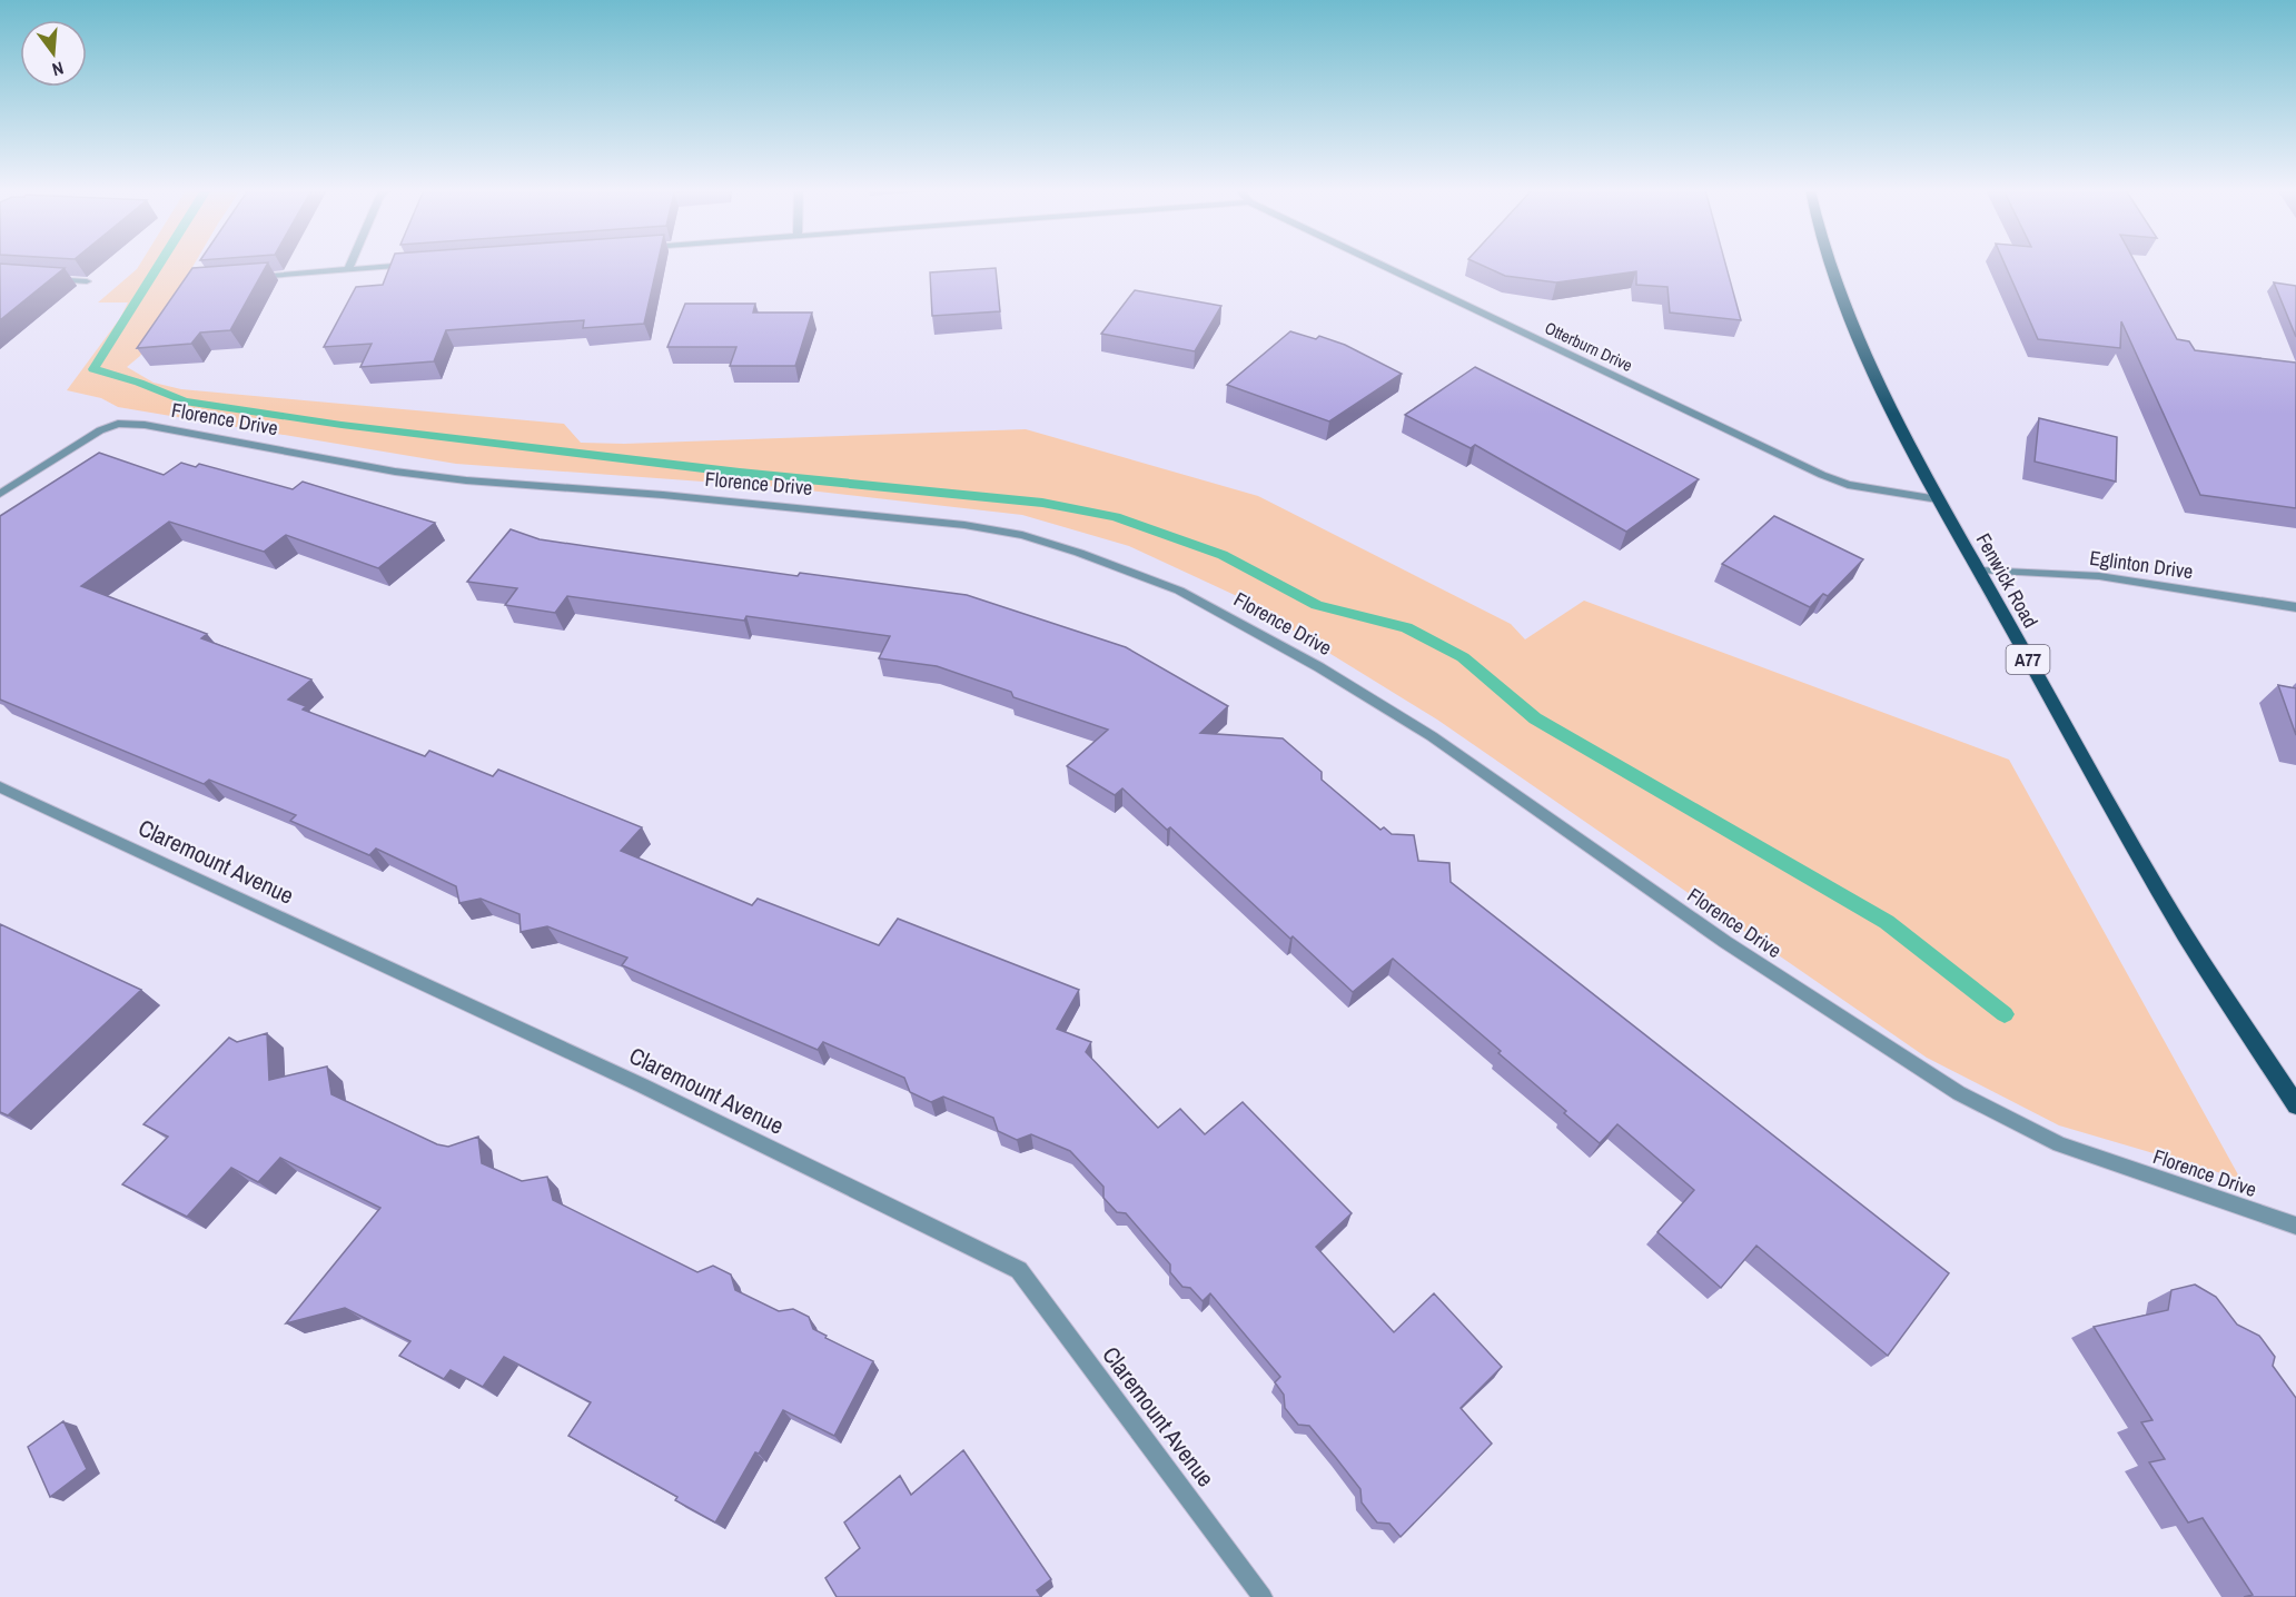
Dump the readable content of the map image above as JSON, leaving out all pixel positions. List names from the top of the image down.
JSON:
{
  "streets": {
    "main road": ["Fenwick Road", "A77"],
    "street": [
      "Otterburn Drive",
      "Florence Drive",
      "Eglinton Drive",
      "Claremount Avenue"
    ]
  },
  "crossings": [
    ["Otterburn Drive", "Fenwick Road"],
    ["Eglinton Drive", "Fenwick Road"]
  ],
  "north": "bottom"
}
